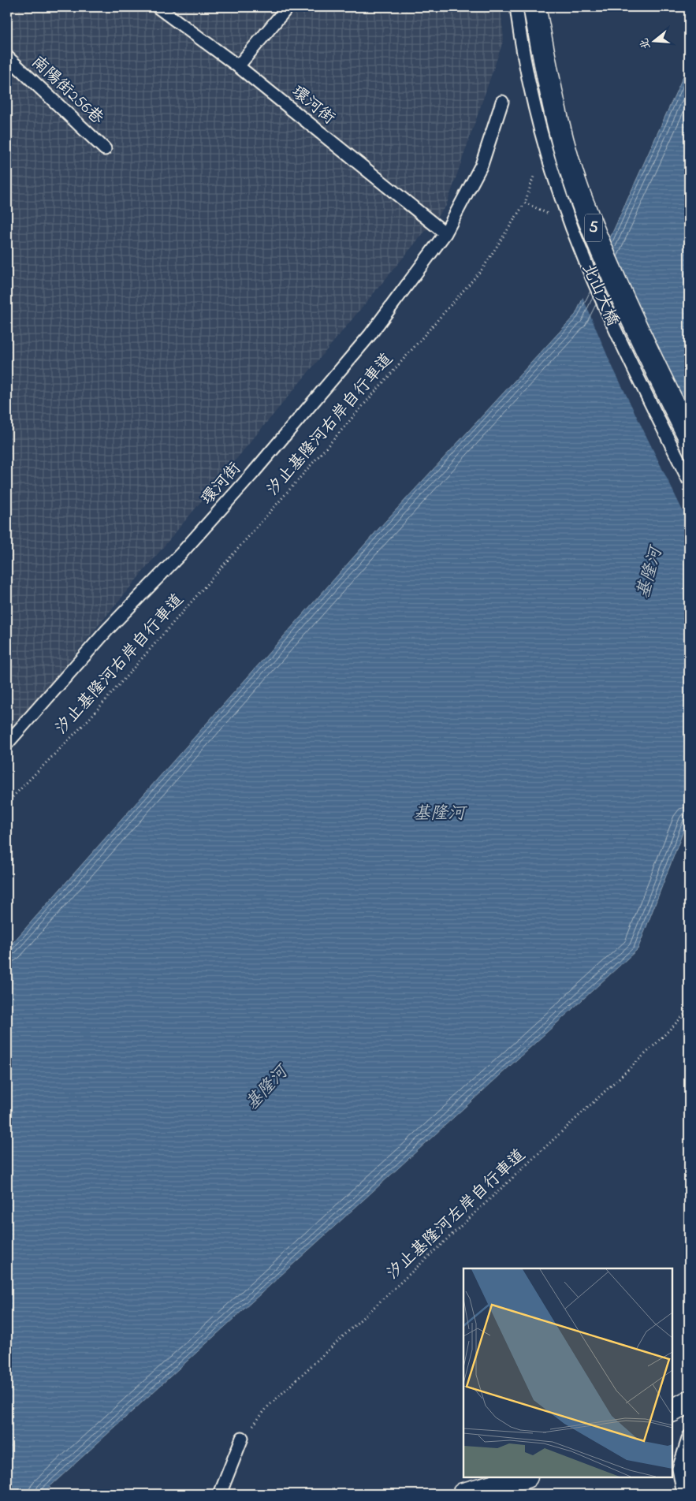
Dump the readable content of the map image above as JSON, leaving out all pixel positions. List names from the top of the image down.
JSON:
{
  "streets": {
    "main road": ["5", "北山大橋"],
    "lane": ["南陽街256巷", "環河街"],
    "path": ["汐止基隆河右岸自行車道", "汐止基隆河左岸自行車道"]
  },
  "water": ["基隆河"],
  "north": "left"
}
